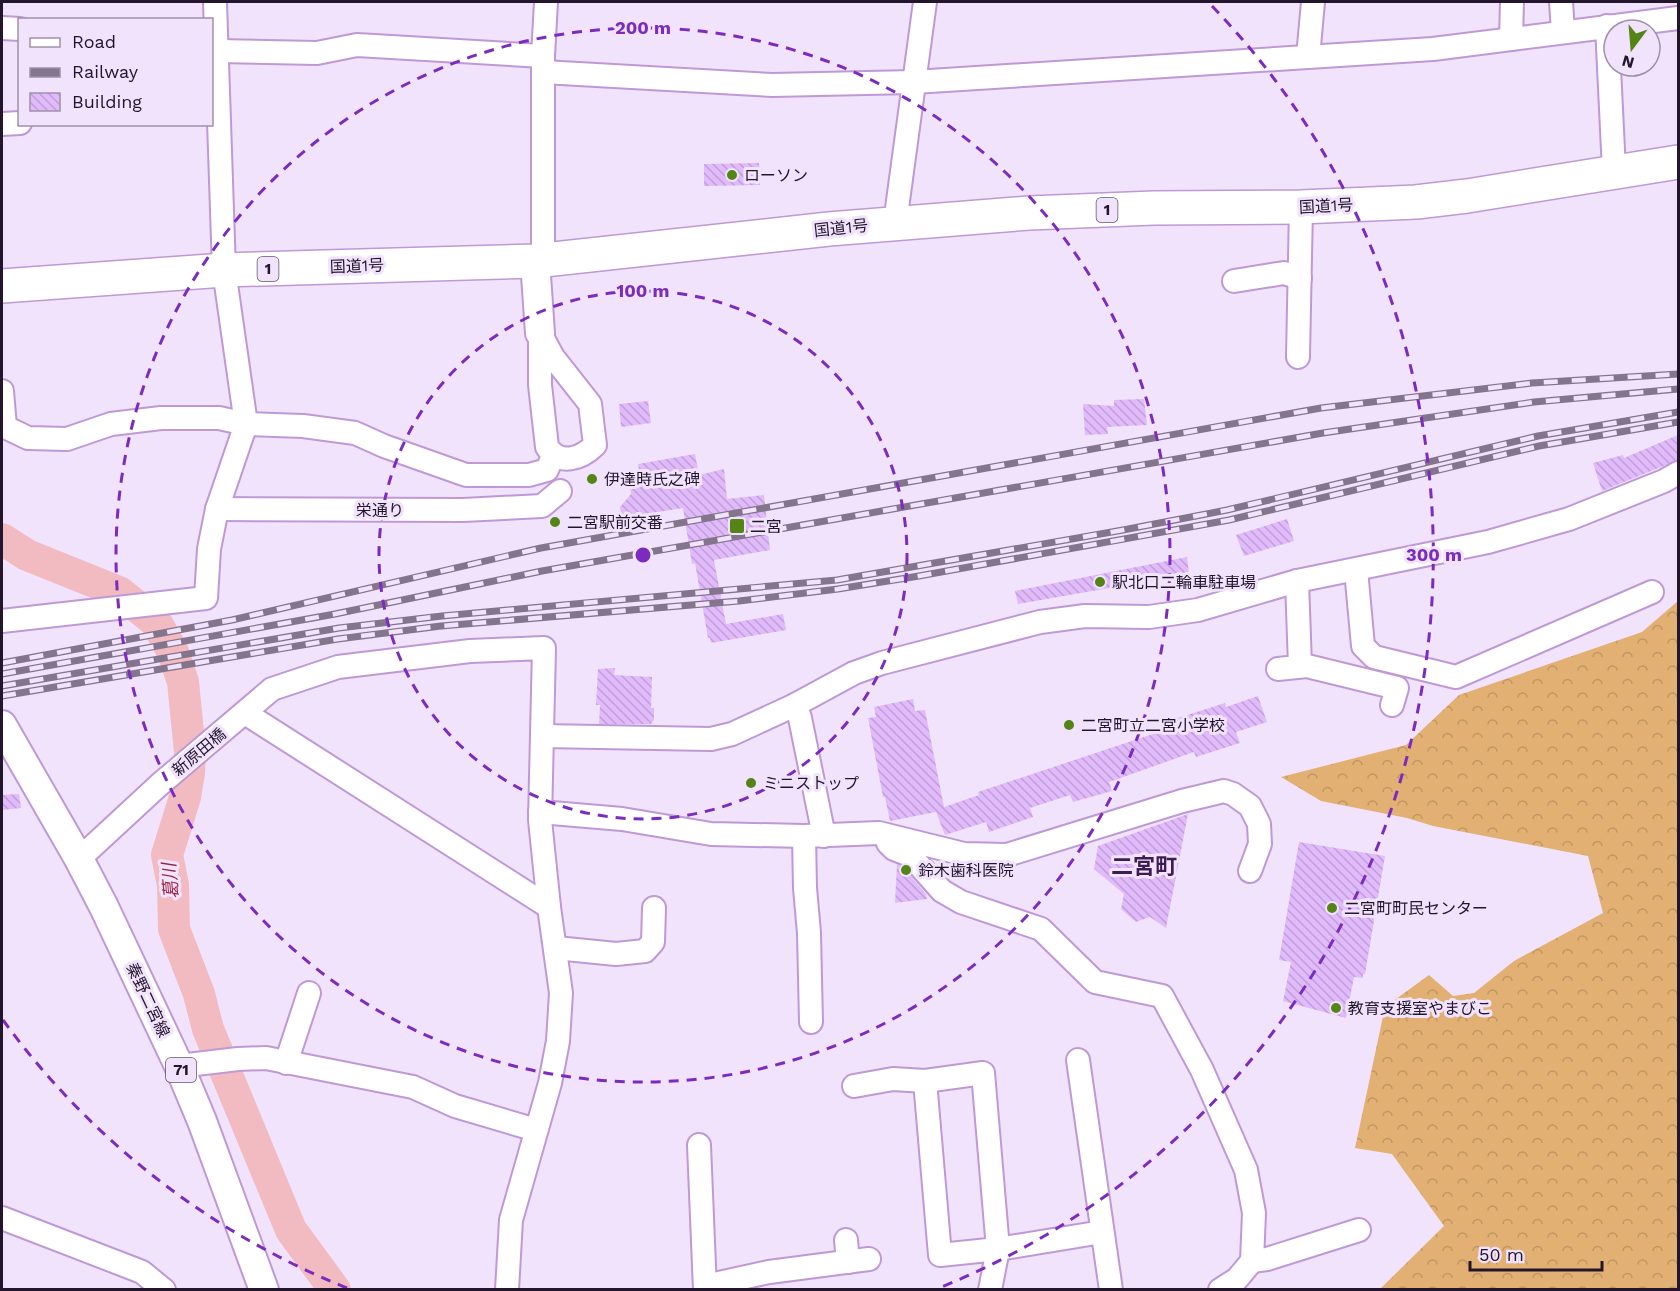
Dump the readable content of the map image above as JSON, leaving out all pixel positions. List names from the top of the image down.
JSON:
{
  "streets": {
    "highway": ["国道1号", "1"],
    "main road": ["秦野二宮線", "71"],
    "street": ["栄通り", "新原田橋"]
  },
  "crossings": [
    ["新原田橋", "秦野二宮線"]
  ],
  "districts": ["二宮町"],
  "water": ["葛川"],
  "places": {
    "other": [
      "ローソン",
      "伊達時氏之碑",
      "二宮駅前交番",
      "駅北口二輪車駐車場",
      "二宮町立二宮小学校",
      "ミニストップ",
      "鈴木歯科医院",
      "二宮町町民センター",
      "教育支援室やまびこ"
    ],
    "transit": ["二宮"]
  },
  "legend": ["Road", "Railway", "Building"],
  "scale_bar": "50 m",
  "north": "bottom",
  "rings": ["200 m", "100 m", "300 m"]
}
